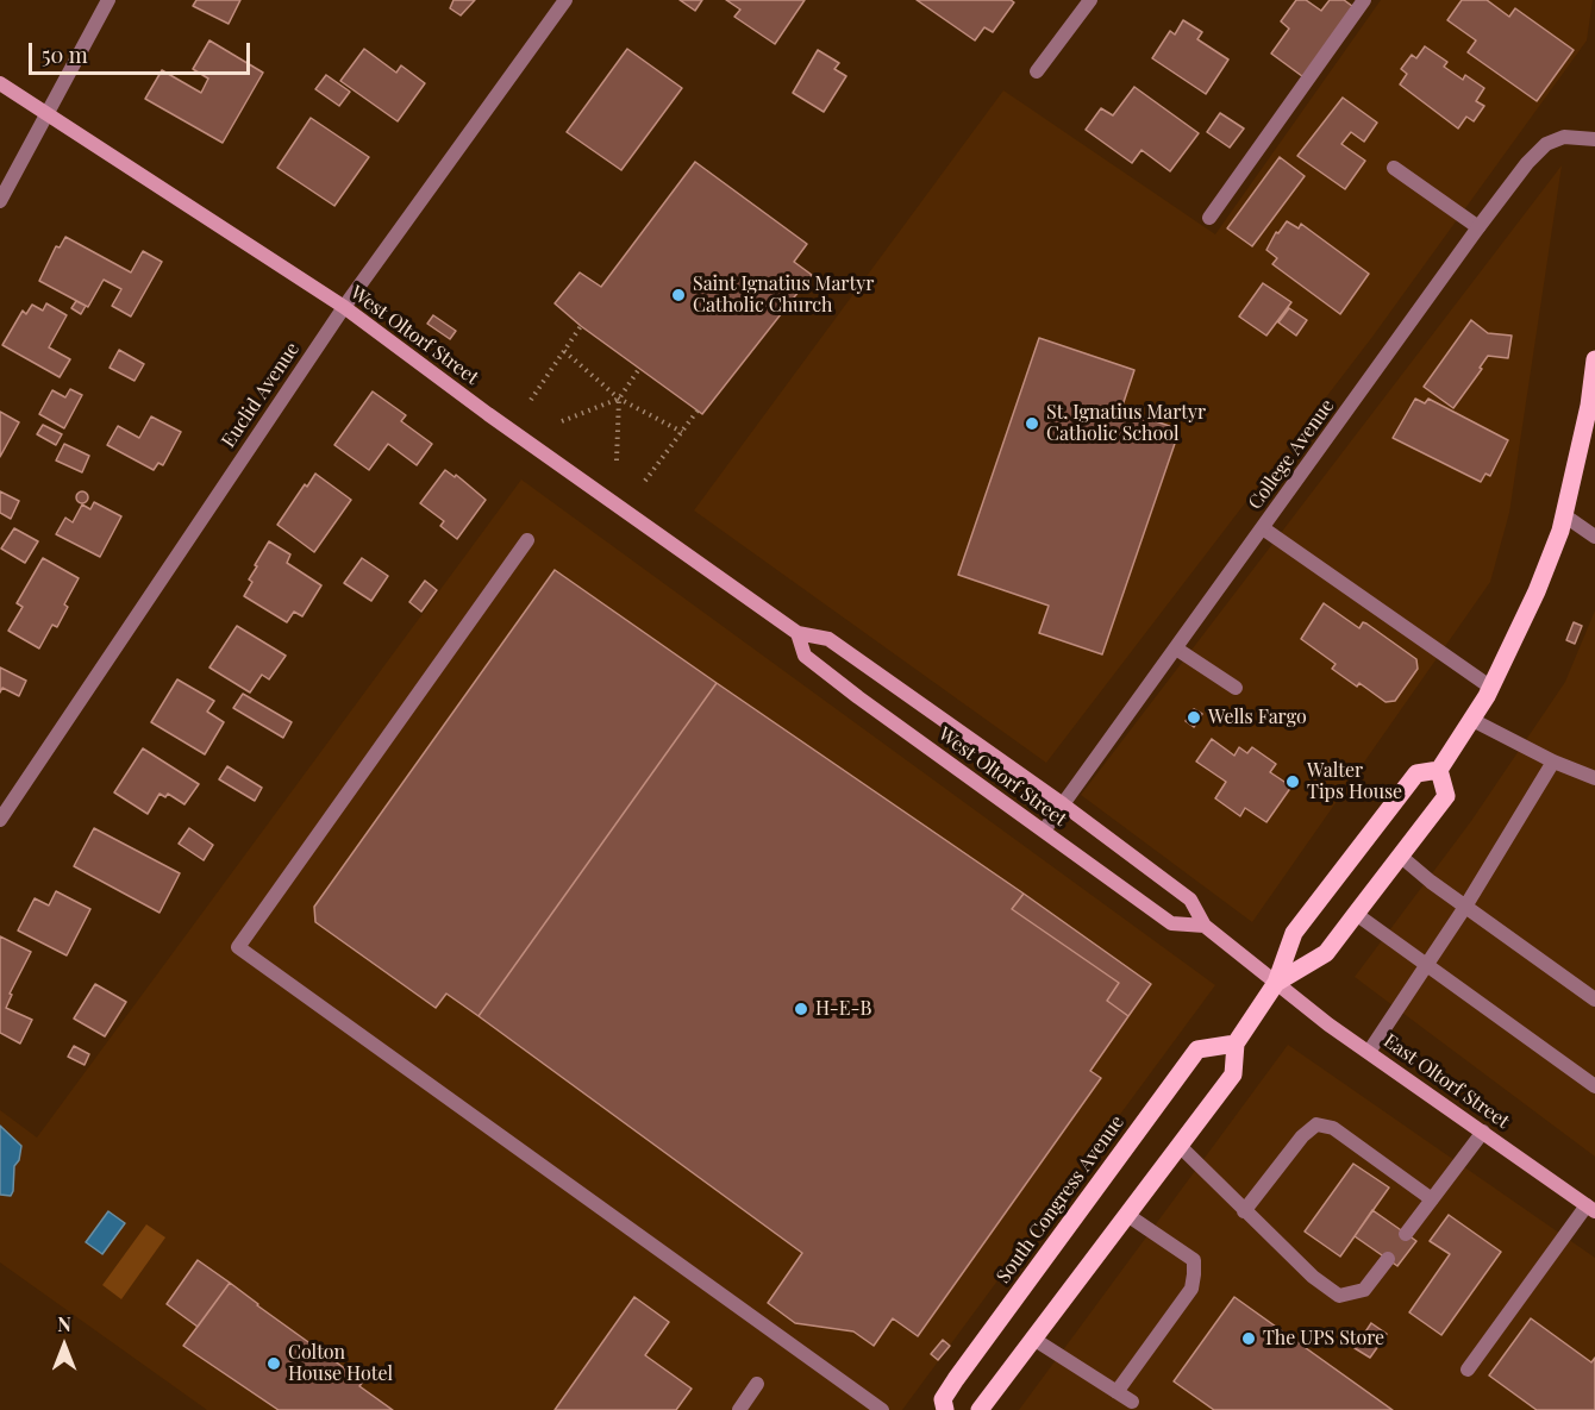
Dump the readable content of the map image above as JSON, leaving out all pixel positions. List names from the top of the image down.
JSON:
{
  "streets": {
    "main road": ["West Oltorf Street", "East Oltorf Street", "South Congress Avenue"],
    "street": ["Euclid Avenue", "College Avenue"]
  },
  "crossings": [
    ["West Oltorf Street", "Euclid Avenue"],
    ["West Oltorf Street", "College Avenue"],
    ["West Oltorf Street", "East Oltorf Street"]
  ],
  "places": [
    "Saint Ignatius Martyr Catholic Church",
    "St. Ignatius Martyr Catholic School",
    "Wells Fargo",
    "Walter Tips House",
    "H-E-B",
    "The UPS Store",
    "Colton House Hotel"
  ],
  "scale_bar": "50 m",
  "north": "top"
}
